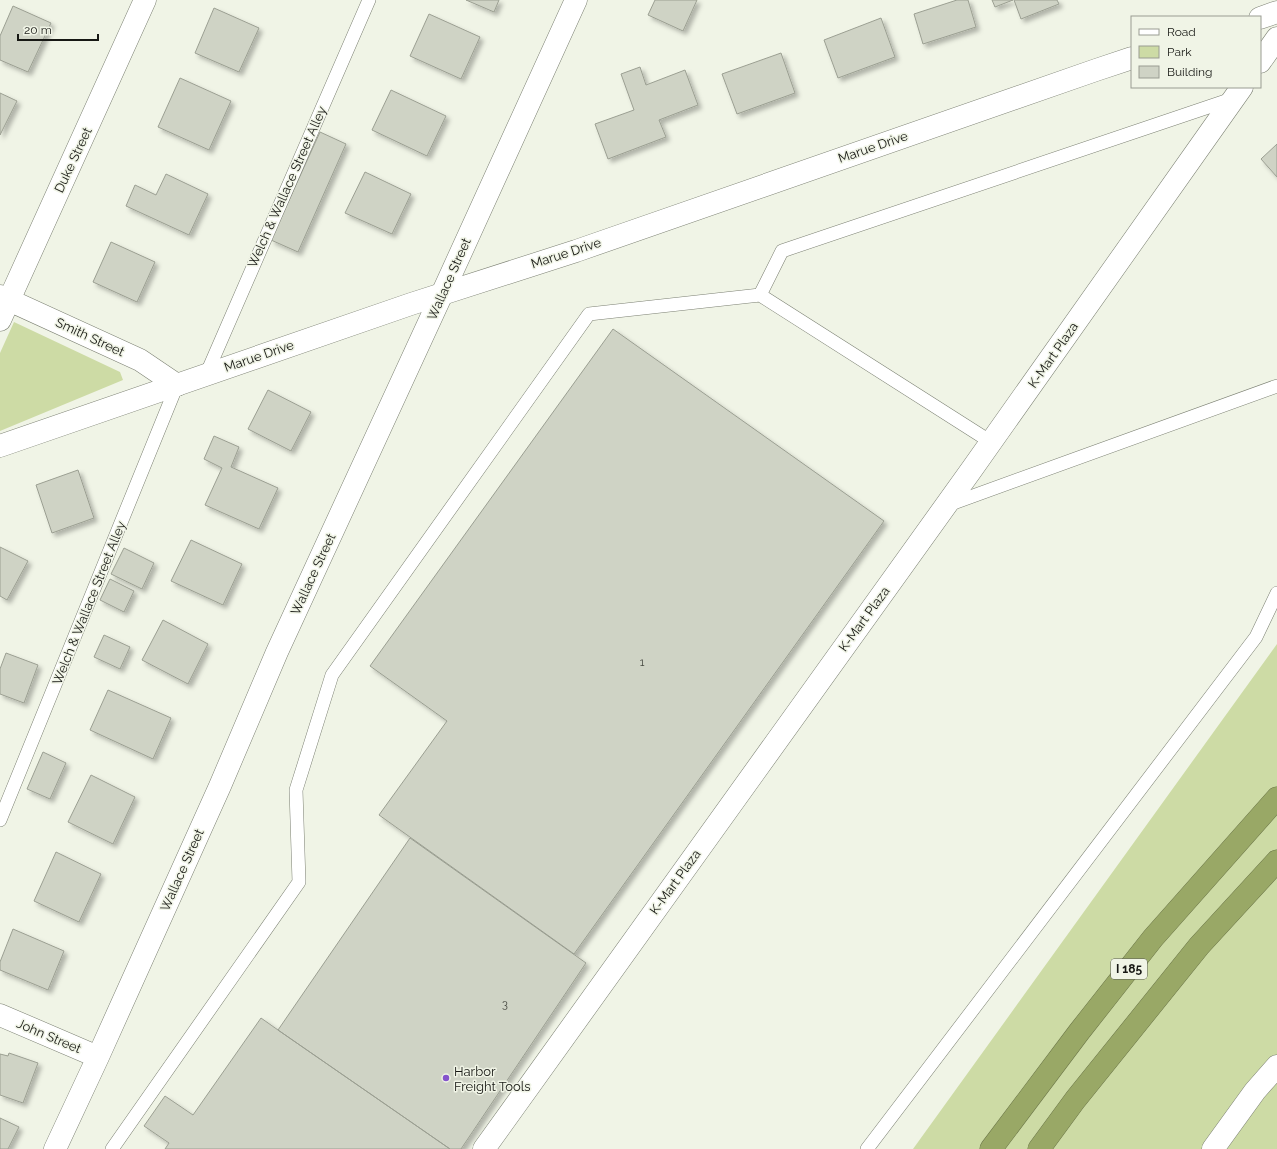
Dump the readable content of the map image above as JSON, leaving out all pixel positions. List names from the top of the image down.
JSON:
{
  "streets": {
    "highway": ["I 185"],
    "street": [
      "Marue Drive",
      "Duke Street",
      "Wallace Street",
      "Smith Street",
      "K-Mart Plaza",
      "John Street"
    ],
    "lane": ["Welch & Wallace Street Alley"]
  },
  "crossings": [
    ["Marue Drive", "Welch & Wallace Street Alley"],
    ["Marue Drive", "Wallace Street"],
    ["Marue Drive", "Smith Street"],
    ["Duke Street", "Smith Street"],
    ["Welch & Wallace Street Alley", "Smith Street"],
    ["Wallace Street", "John Street"]
  ],
  "places": ["Harbor Freight Tools"],
  "house_numbers": ["1", "3"],
  "legend": ["Road", "Park", "Building"],
  "scale_bar": "20 m"
}
